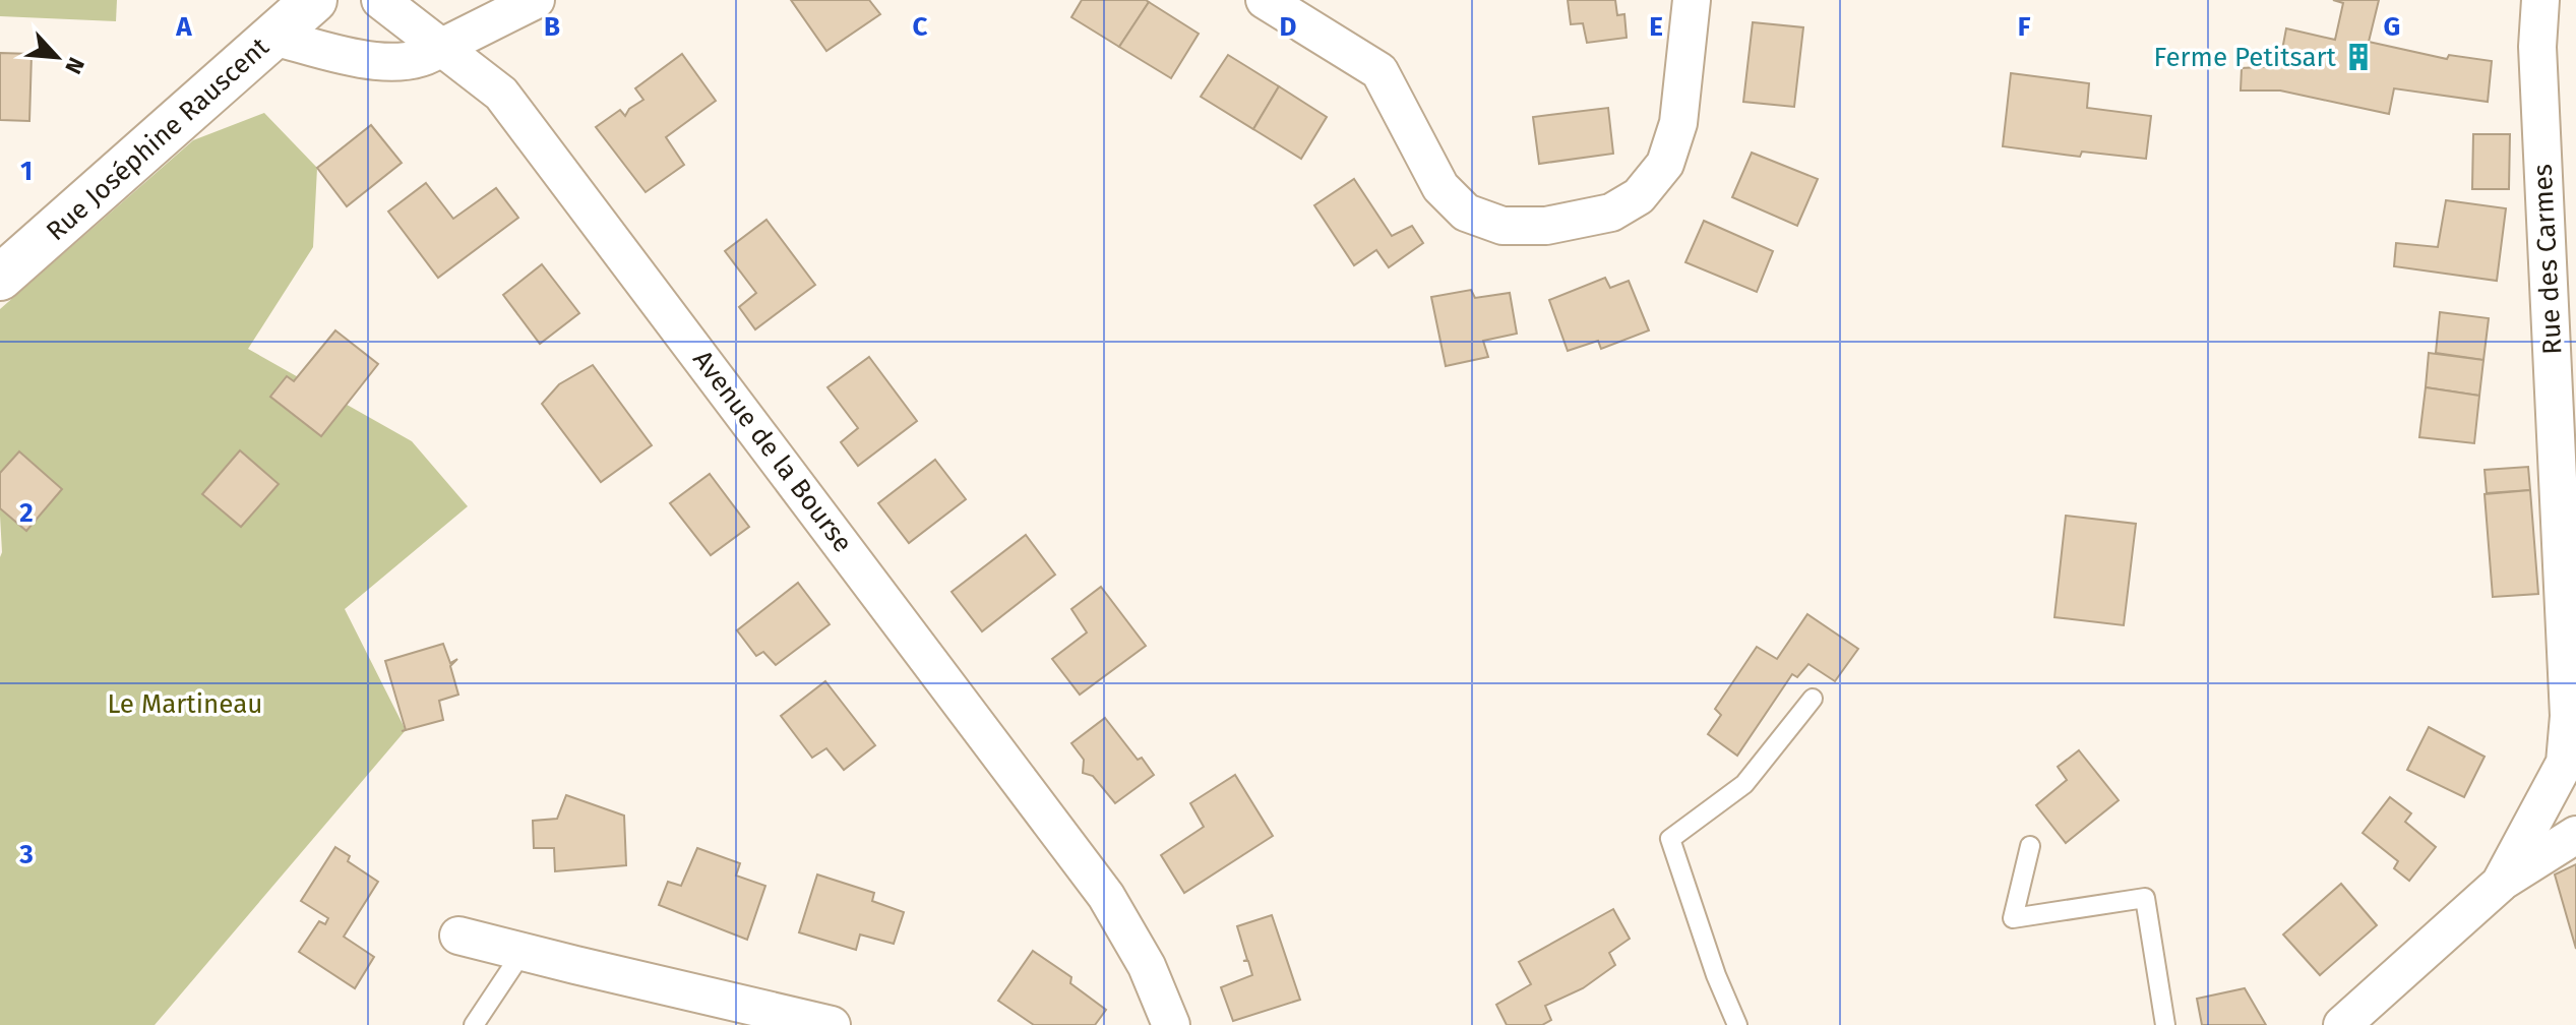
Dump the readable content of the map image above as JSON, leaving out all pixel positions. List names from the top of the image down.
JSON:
{
  "streets": {
    "street": ["Rue Joséphine Rauscent", "Rue des Carmes", "Avenue de la Bourse"]
  },
  "parks": ["Le Martineau"],
  "places": {
    "building": ["Ferme Petitsart"]
  },
  "north": "bottom right",
  "grid": {
    "columns": [
      "A",
      "B",
      "C",
      "D",
      "E",
      "F",
      "G"
    ],
    "rows": ["1", "2", "3"]
  }
}
